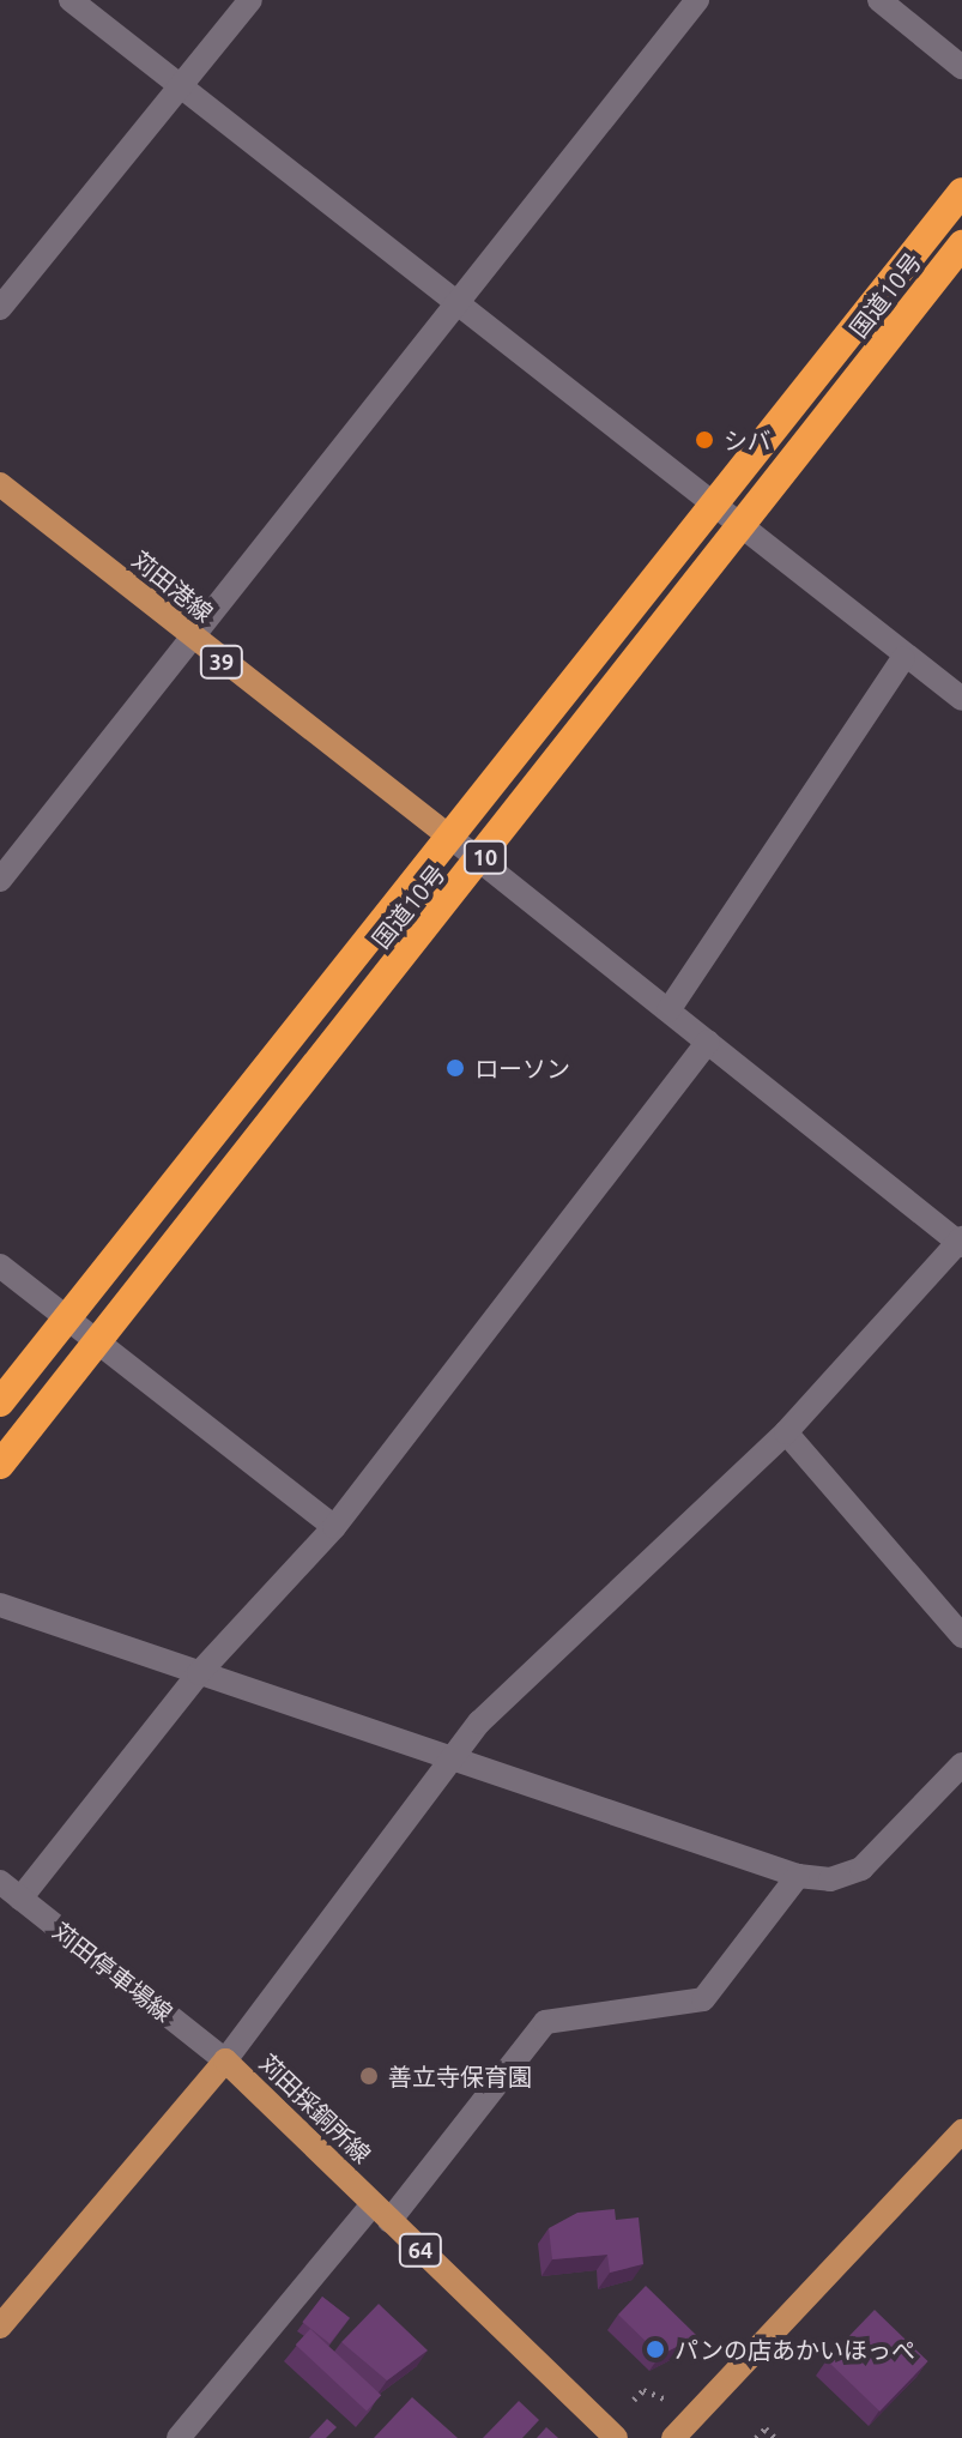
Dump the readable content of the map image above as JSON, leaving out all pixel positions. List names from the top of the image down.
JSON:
{
  "streets": {
    "highway": ["国道10号", "10"],
    "main road": [
      "苅田港線",
      "39",
      "苅田採銅所線",
      "64"
    ],
    "street": ["苅田停車場線"]
  },
  "crossings": [
    ["国道10号", "苅田港線"],
    ["苅田停車場線", "苅田採銅所線"]
  ],
  "places": [
    "シバ",
    "ローソン",
    "善立寺保育園",
    "パンの店あかいほっぺ"
  ]
}
